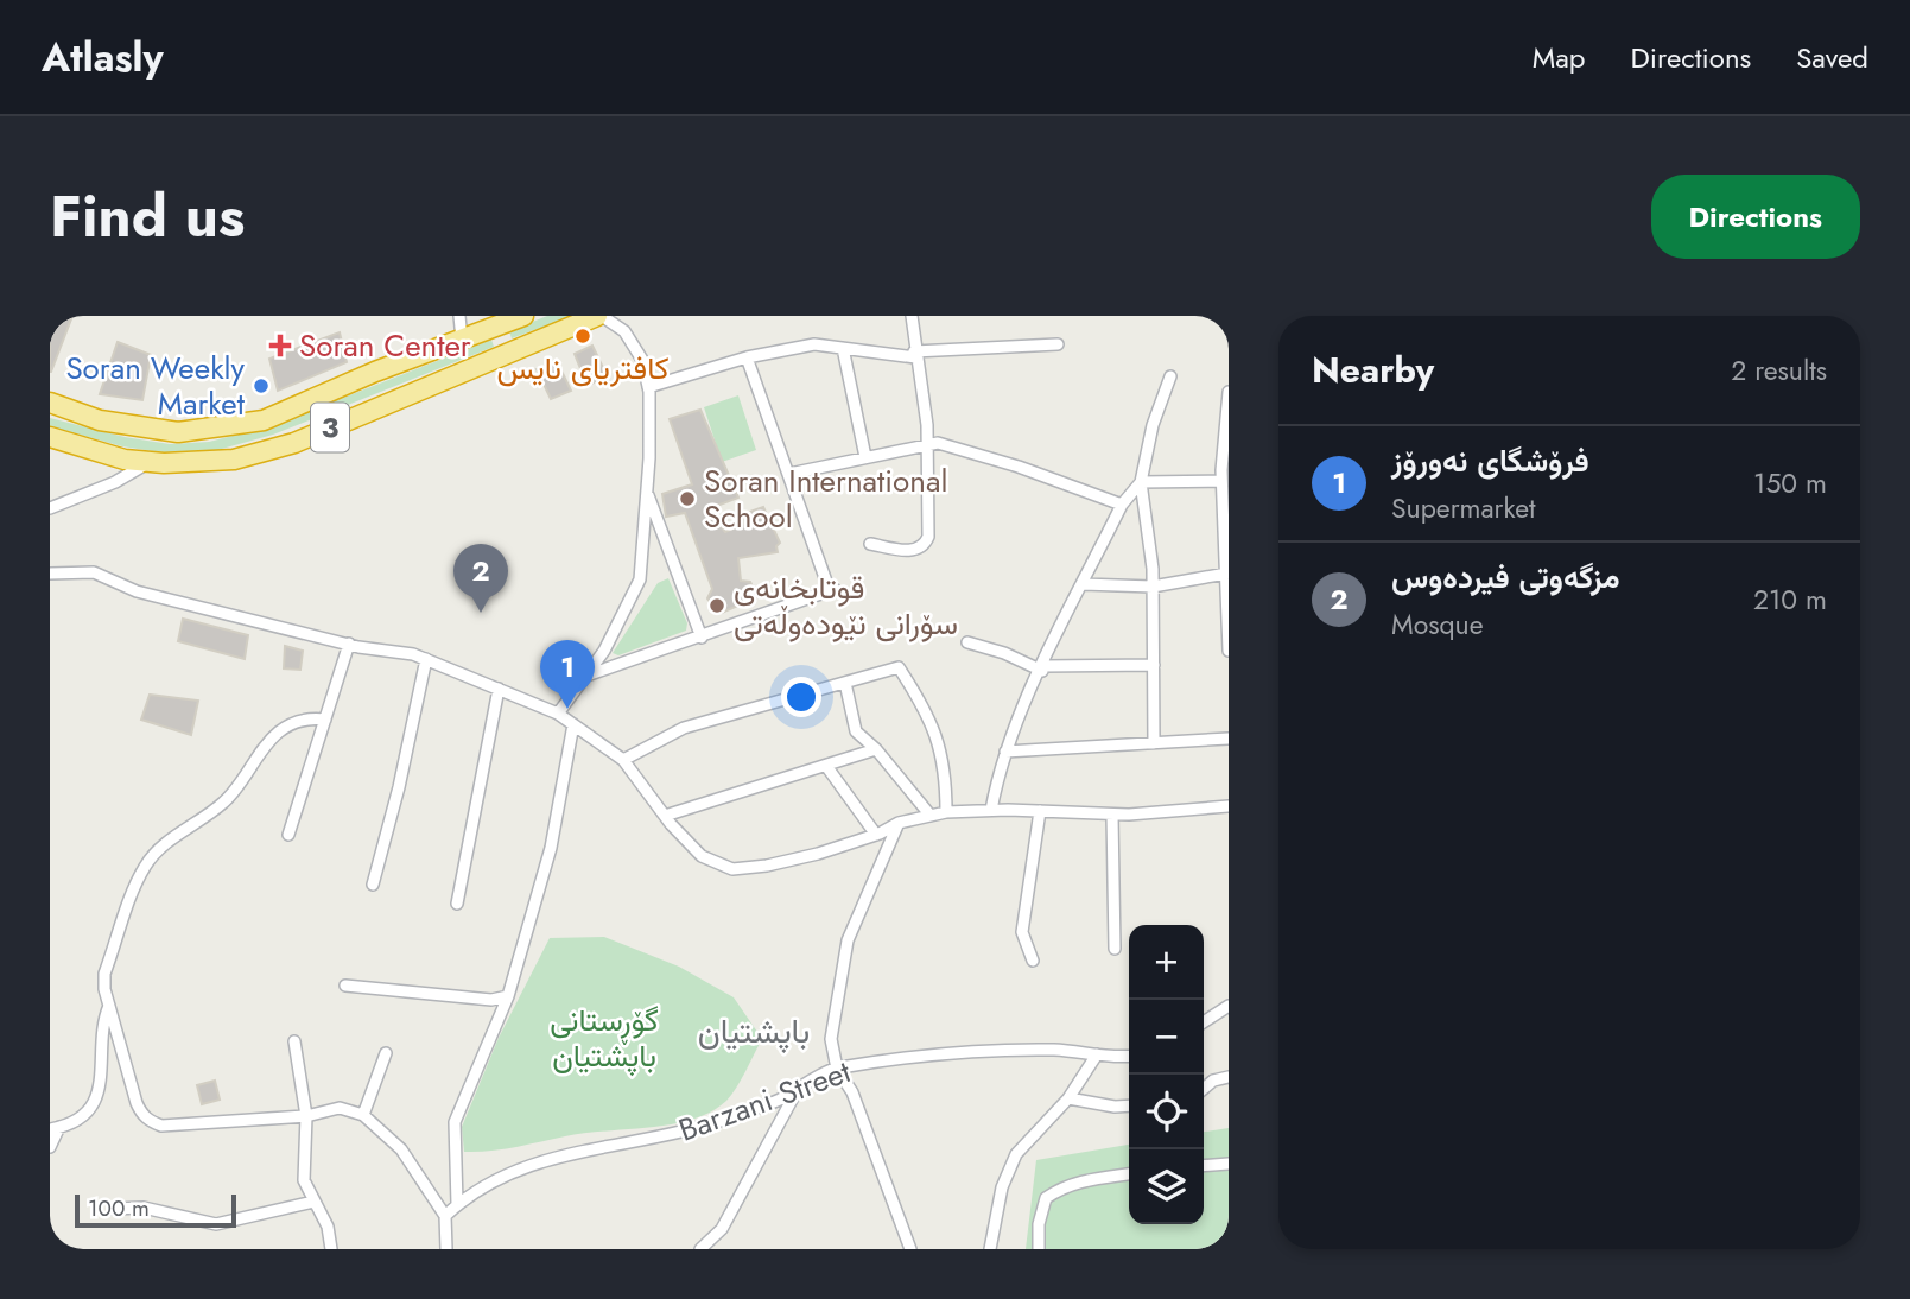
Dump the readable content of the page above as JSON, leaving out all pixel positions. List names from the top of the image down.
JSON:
{
  "streets": {
    "highway": ["3"],
    "street": ["Barzani Street"]
  },
  "districts": ["باپشتیان"],
  "parks": ["گۆڕستانی باپشتیان"],
  "places": {
    "other": [
      "کافتریای نایس",
      "Soran Weekly Market",
      "Soran International School",
      "قوتابخانەی سۆرانی نێودەوڵەتی"
    ],
    "health": ["Soran Center"]
  },
  "scale_bar": "100 m",
  "page": {
    "header": "Atlasly",
    "nav": ["Map", "Directions", "Saved"],
    "title": "Find us",
    "buttons": "Directions",
    "heading": ["Nearby", "2 results"],
    "list": [
      {
        "mark": "1",
        "name": "فرۆشگای نەورۆز",
        "note": "Supermarket",
        "value": "150 m"
      },
      {
        "mark": "2",
        "name": "مزگەوتی فیردەوس",
        "note": "Mosque",
        "value": "210 m"
      }
    ],
    "pins": ["2", "1"],
    "map_buttons": ["+", "−"],
    "scale": "100 m"
  }
}
